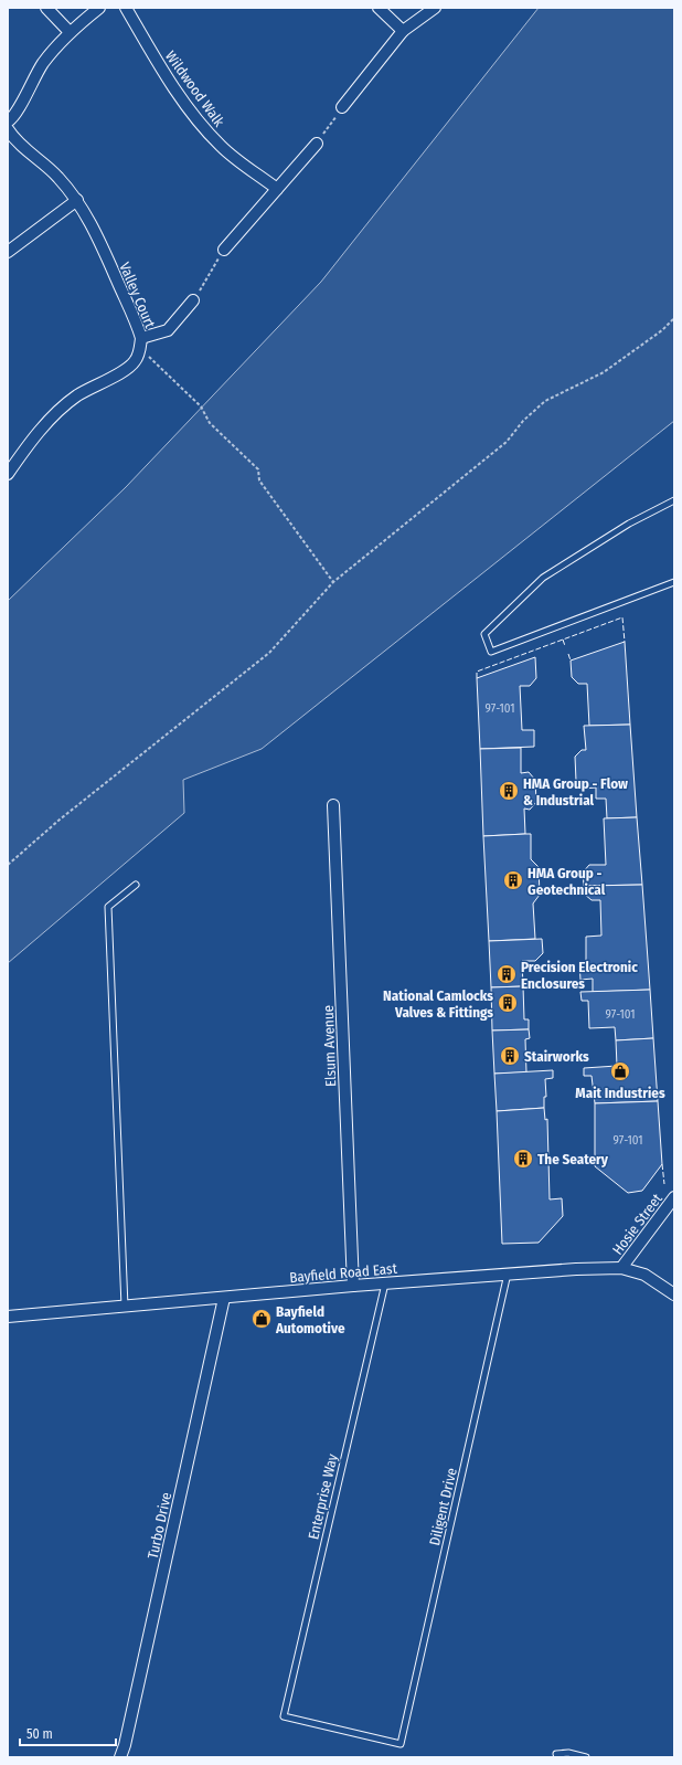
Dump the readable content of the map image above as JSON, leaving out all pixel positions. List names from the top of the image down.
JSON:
{
  "streets": {
    "street": [
      "Wildwood Walk",
      "Valley Court",
      "Elsum Avenue",
      "Hosie Street",
      "Bayfield Road East",
      "Turbo Drive"
    ],
    "lane": ["Enterprise Way", "Diligent Drive"]
  },
  "crossings": [
    ["Elsum Avenue", "Bayfield Road East"],
    ["Hosie Street", "Bayfield Road East"],
    ["Bayfield Road East", "Enterprise Way"],
    ["Bayfield Road East", "Diligent Drive"],
    ["Bayfield Road East", "Turbo Drive"],
    ["Enterprise Way", "Diligent Drive"]
  ],
  "places": {
    "building": [
      "HMA Group - Flow & Industrial",
      "HMA Group - Geotechnical",
      "Precision Electronic Enclosures",
      "National Camlocks Valves & Fittings",
      "Stairworks",
      "The Seatery"
    ],
    "shop": ["Mait Industries", "Bayfield Automotive"]
  },
  "house_numbers": ["97-101", "97-101", "97-101"],
  "scale_bar": "50 m"
}
